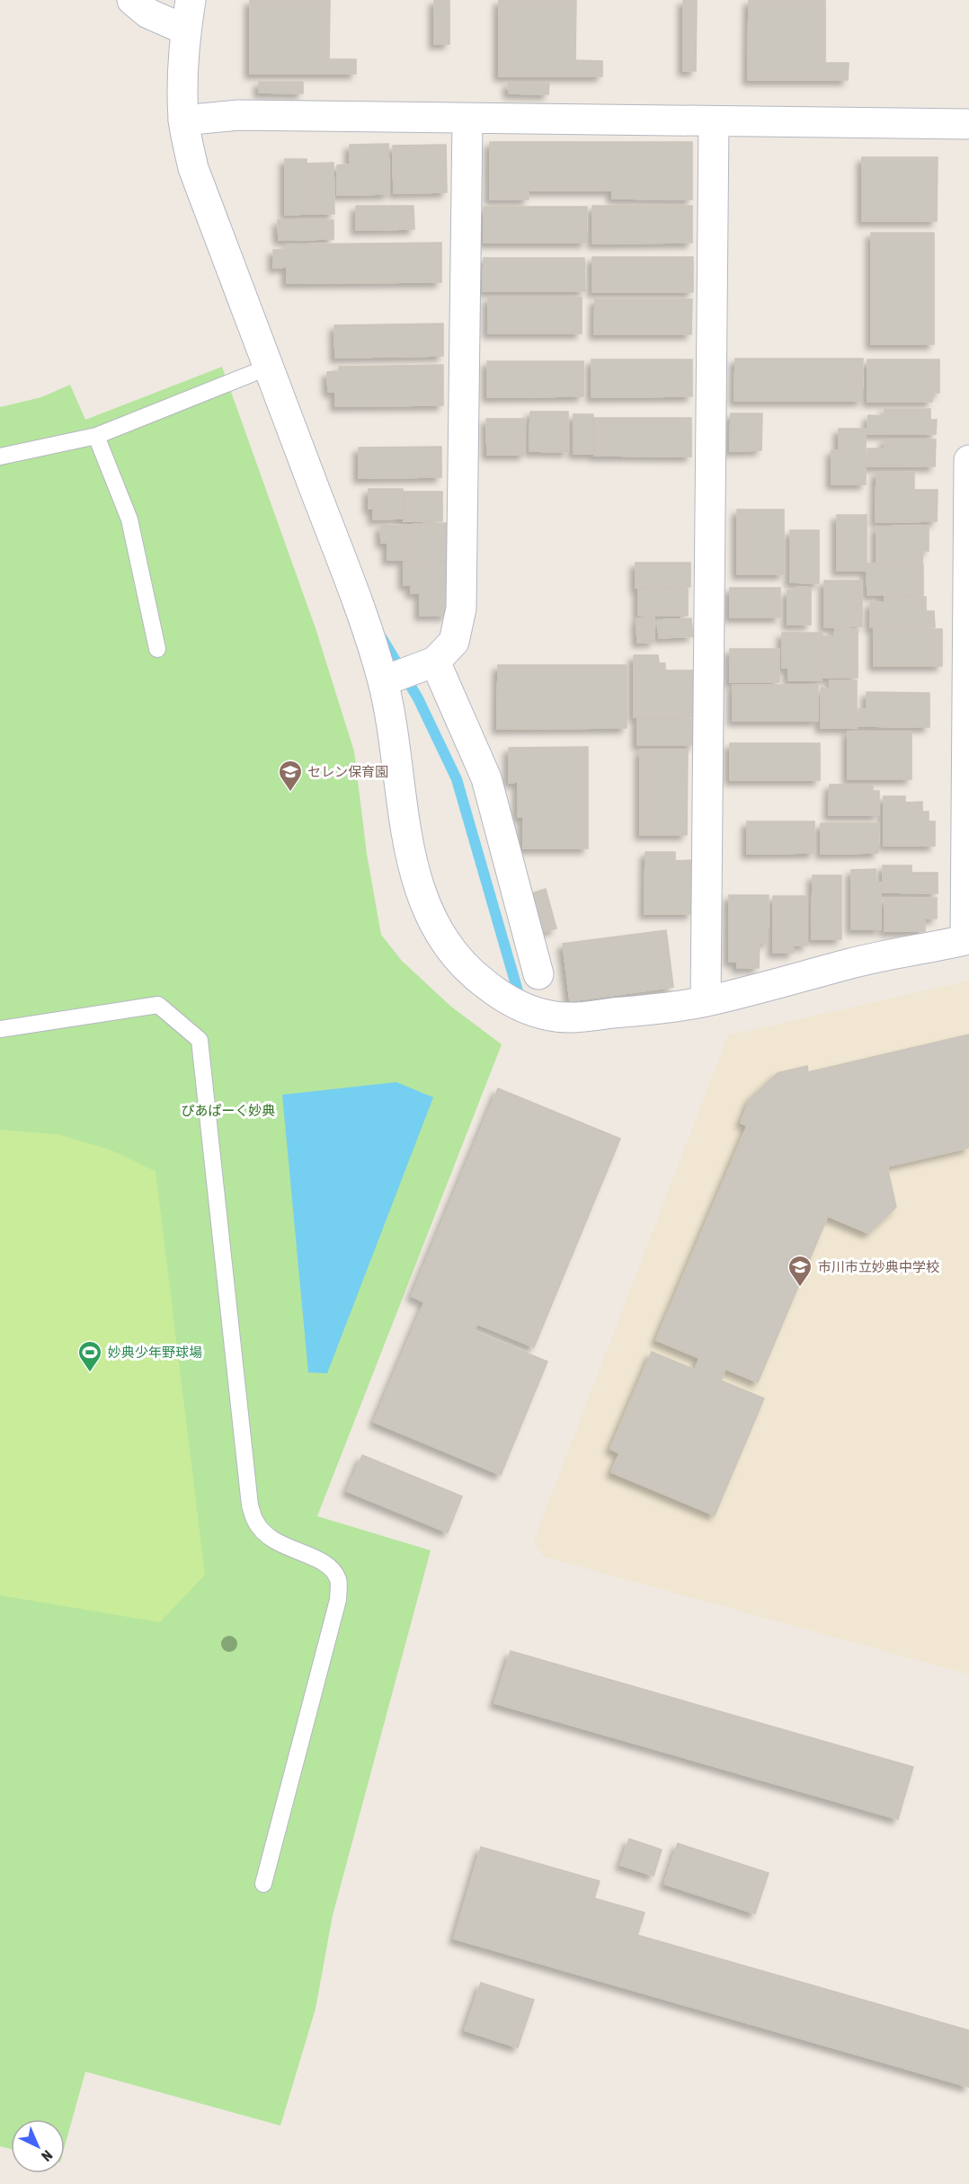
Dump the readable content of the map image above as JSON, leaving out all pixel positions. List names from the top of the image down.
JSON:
{
  "parks": ["ぴあぱーく妙典"],
  "places": {
    "school or university": ["セレン保育園", "市川市立妙典中学校"],
    "sports": ["妙典少年野球場"]
  },
  "north": "bottom right"
}
